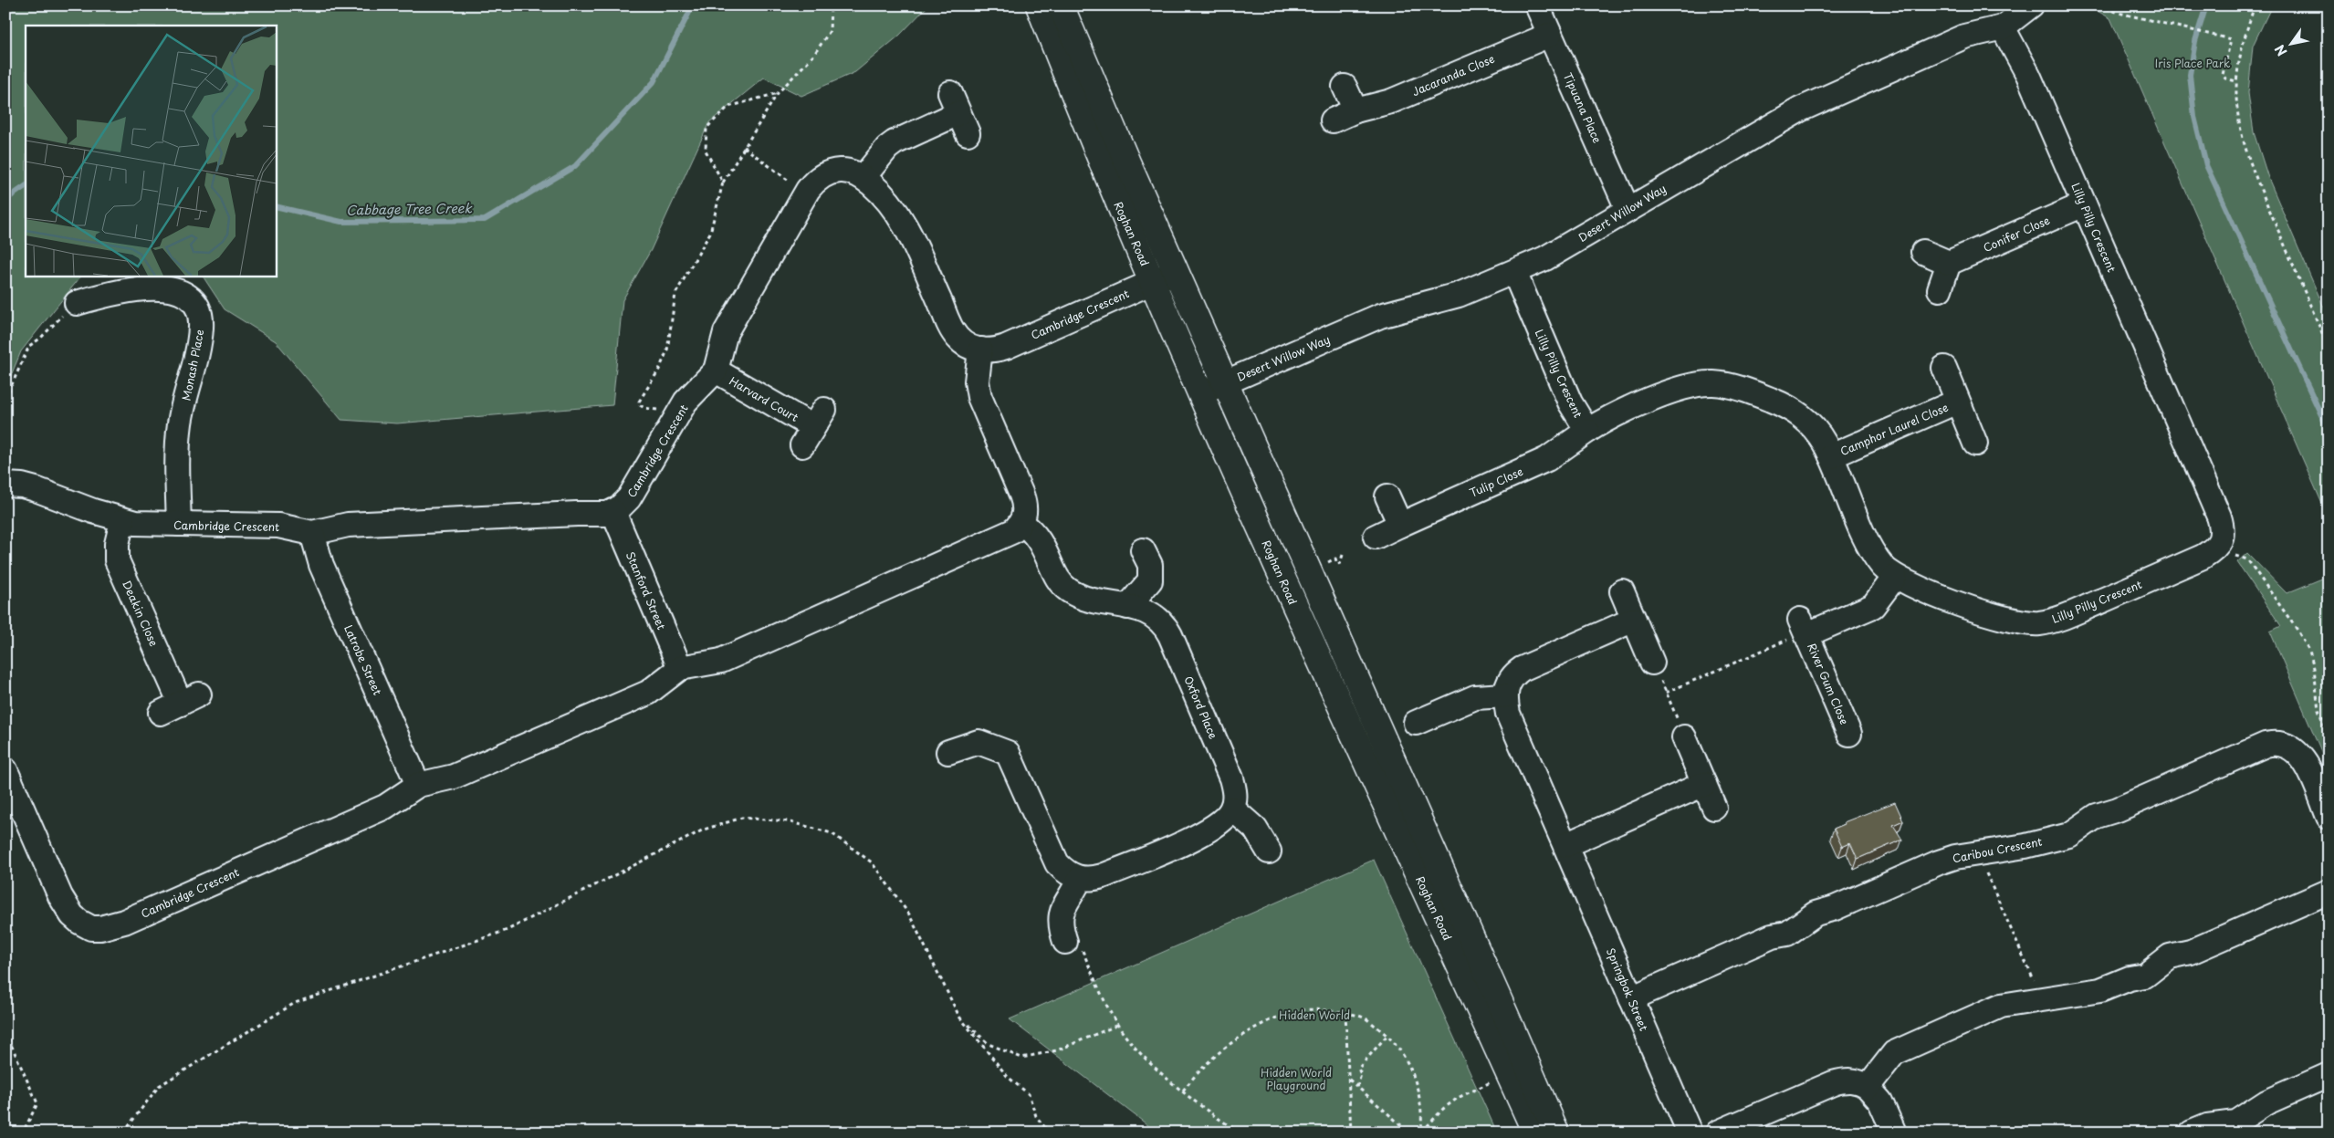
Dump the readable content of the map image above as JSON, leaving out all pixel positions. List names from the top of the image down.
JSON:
{
  "streets": {
    "main road": ["Roghan Road"],
    "street": [
      "Jacaranda Close",
      "Tipuana Place",
      "Desert Willow Way",
      "Lilly Pilly Crescent",
      "Conifer Close",
      "Cambridge Crescent",
      "Monash Place",
      "Harvard Court",
      "Camphor Laurel Close",
      "Tulip Close",
      "Stanford Street",
      "Deakin Close",
      "Latrobe Street",
      "River Gum Close",
      "Oxford Place",
      "Caribou Crescent",
      "Springbok Street"
    ]
  },
  "crossings": [
    ["Jacaranda Close", "Tipuana Place"],
    ["Tipuana Place", "Desert Willow Way"],
    ["Desert Willow Way", "Lilly Pilly Crescent"],
    ["Desert Willow Way", "Roghan Road"],
    ["Lilly Pilly Crescent", "Conifer Close"],
    ["Lilly Pilly Crescent", "Camphor Laurel Close"],
    ["Lilly Pilly Crescent", "Tulip Close"],
    ["Lilly Pilly Crescent", "River Gum Close"],
    ["Roghan Road", "Cambridge Crescent"],
    ["Cambridge Crescent", "Monash Place"],
    ["Cambridge Crescent", "Harvard Court"],
    ["Cambridge Crescent", "Stanford Street"],
    ["Cambridge Crescent", "Deakin Close"],
    ["Cambridge Crescent", "Latrobe Street"],
    ["Cambridge Crescent", "Oxford Place"],
    ["Caribou Crescent", "Springbok Street"]
  ],
  "water": ["Cabbage Tree Creek"],
  "parks": ["Iris Place Park", "Hidden World", "Hidden World Playground"],
  "north": "bottom left"
}
